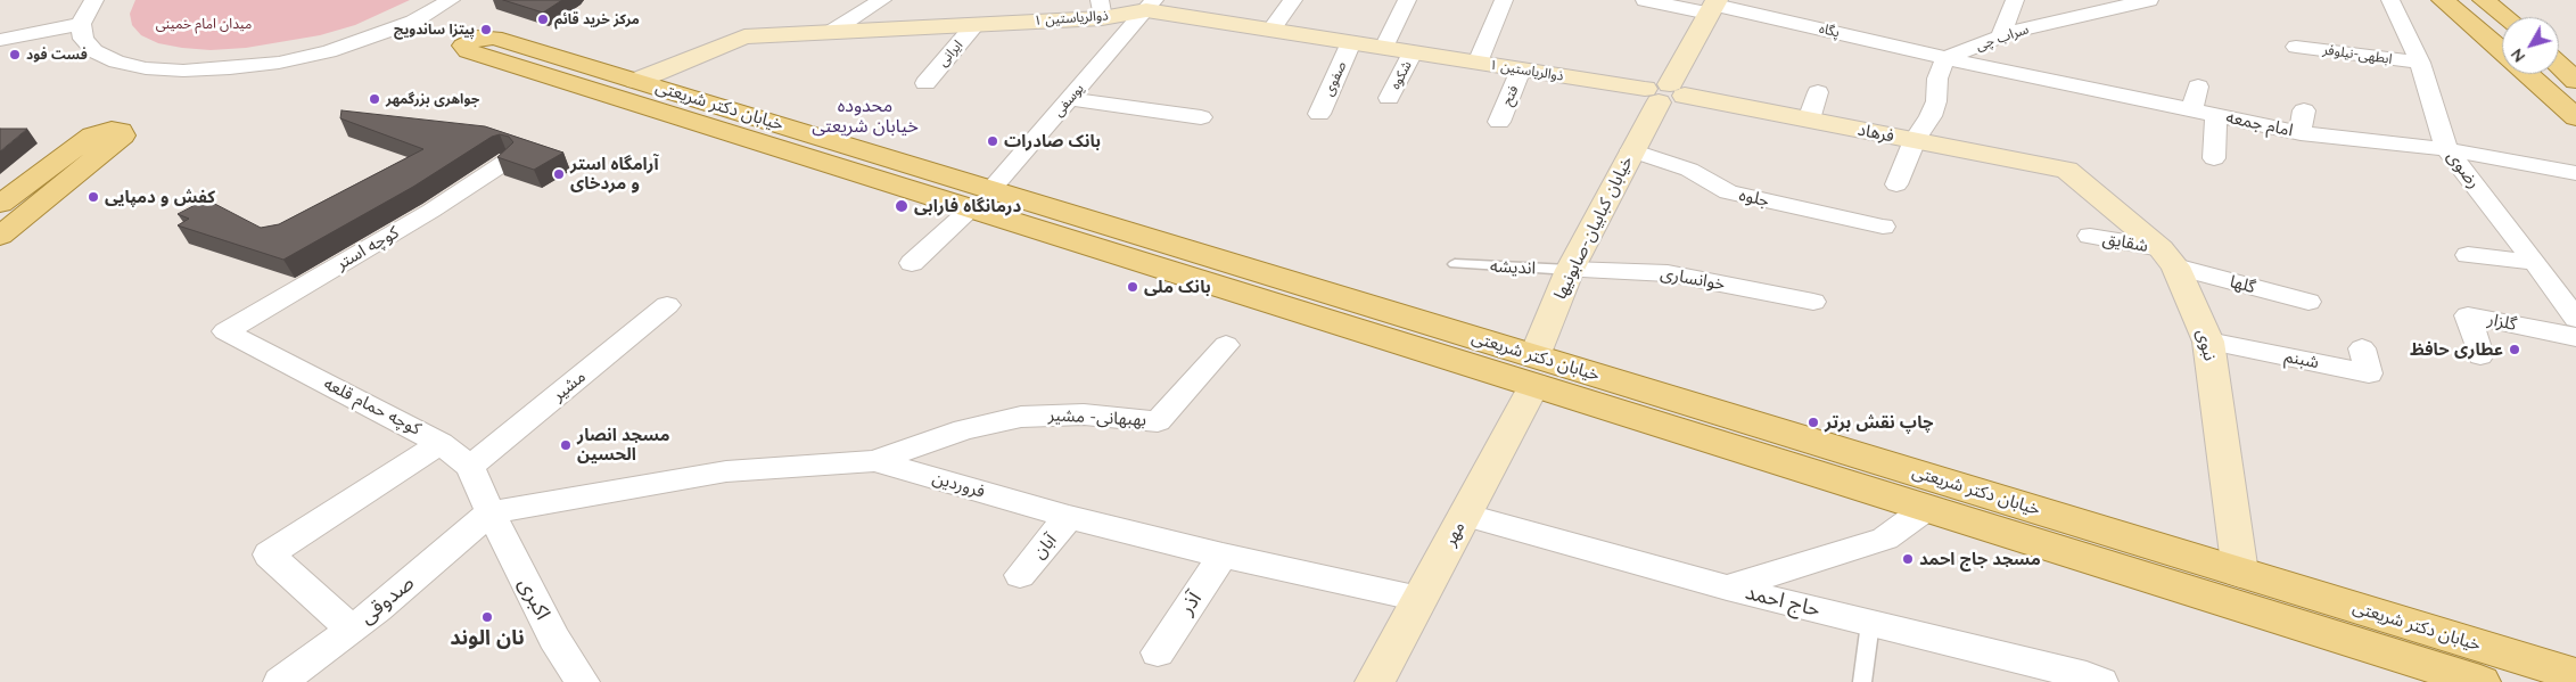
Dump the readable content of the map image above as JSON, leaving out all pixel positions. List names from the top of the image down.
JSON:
{
  "streets": {
    "main road": ["خیابان دکتر شریعتی"],
    "street": [
      "ذوالریاستین ۱",
      "پگاه",
      "سراب چی",
      "ایرانی",
      "ابطهی-نیلوفر",
      "شکوه",
      "صفوی",
      "فتح",
      "یوسفی",
      "امام جمعه",
      "فرهاد",
      "رضوی",
      "جلوه",
      "خیابان کبابیان-صابونیها",
      "شقایق",
      "کوچه استر",
      "خوانساری",
      "گلها",
      "گلزار",
      "نبوی",
      "شبنم",
      "مشیر",
      "کوچه حمام قلعه",
      "بهبهانی- مشیر",
      "فروردین",
      "مهر",
      "آبان",
      "اکبری",
      "صدوقی",
      "حاج احمد",
      "آذر"
    ],
    "lane": ["اندیشه"]
  },
  "crossings": [
    ["ذوالریاستین ۱", "ایرانی"],
    ["ذوالریاستین ۱", "شکوه"],
    ["ذوالریاستین ۱", "صفوی"],
    ["ذوالریاستین ۱", "فتح"],
    ["ذوالریاستین ۱", "یوسفی"],
    ["ذوالریاستین ۱", "خیابان دکتر شریعتی"],
    ["ذوالریاستین ۱", "فرهاد"],
    ["ذوالریاستین ۱", "خیابان کبابیان-صابونیها"],
    ["پگاه", "سراب چی"],
    ["پگاه", "امام جمعه"],
    ["پگاه", "خیابان کبابیان-صابونیها"],
    ["سراب چی", "امام جمعه"],
    ["ابطهی-نیلوفر", "رضوی"],
    ["یوسفی", "خیابان دکتر شریعتی"],
    ["خیابان دکتر شریعتی", "خیابان کبابیان-صابونیها"],
    ["خیابان دکتر شریعتی", "نبوی"],
    ["خیابان دکتر شریعتی", "مهر"],
    ["امام جمعه", "رضوی"],
    ["فرهاد", "خیابان کبابیان-صابونیها"],
    ["فرهاد", "نبوی"],
    ["جلوه", "خیابان کبابیان-صابونیها"],
    ["خیابان کبابیان-صابونیها", "اندیشه"],
    ["خیابان کبابیان-صابونیها", "خوانساری"],
    ["خیابان کبابیان-صابونیها", "مهر"],
    ["شقایق", "گلها"],
    ["شقایق", "نبوی"],
    ["کوچه استر", "کوچه حمام قلعه"],
    ["اندیشه", "خوانساری"],
    ["گلها", "نبوی"],
    ["نبوی", "شبنم"],
    ["مشیر", "کوچه حمام قلعه"],
    ["کوچه حمام قلعه", "فروردین"],
    ["کوچه حمام قلعه", "اکبری"],
    ["کوچه حمام قلعه", "صدوقی"],
    ["بهبهانی- مشیر", "فروردین"],
    ["فروردین", "مهر"],
    ["فروردین", "آبان"],
    ["فروردین", "اکبری"],
    ["فروردین", "صدوقی"],
    ["فروردین", "آذر"],
    ["مهر", "حاج احمد"],
    ["اکبری", "صدوقی"]
  ],
  "districts": ["محدوده خیابان شریعتی"],
  "parks": ["میدان امام خمینی"],
  "places": [
    "مرکز خرید قائم",
    "پیتزا ساندویچ",
    "فست فود",
    "جواهری بزرگمهر",
    "بانک صادرات",
    "آرامگاه استر و مردخای",
    "کفش و دمپایی",
    "درمانگاه فارابی",
    "بانک ملی",
    "عطاری حافظ",
    "چاپ نقش برتر",
    "مسجد انصار الحسین",
    "مسجد جاج احمد",
    "نان الوند"
  ],
  "north": "bottom left"
}
